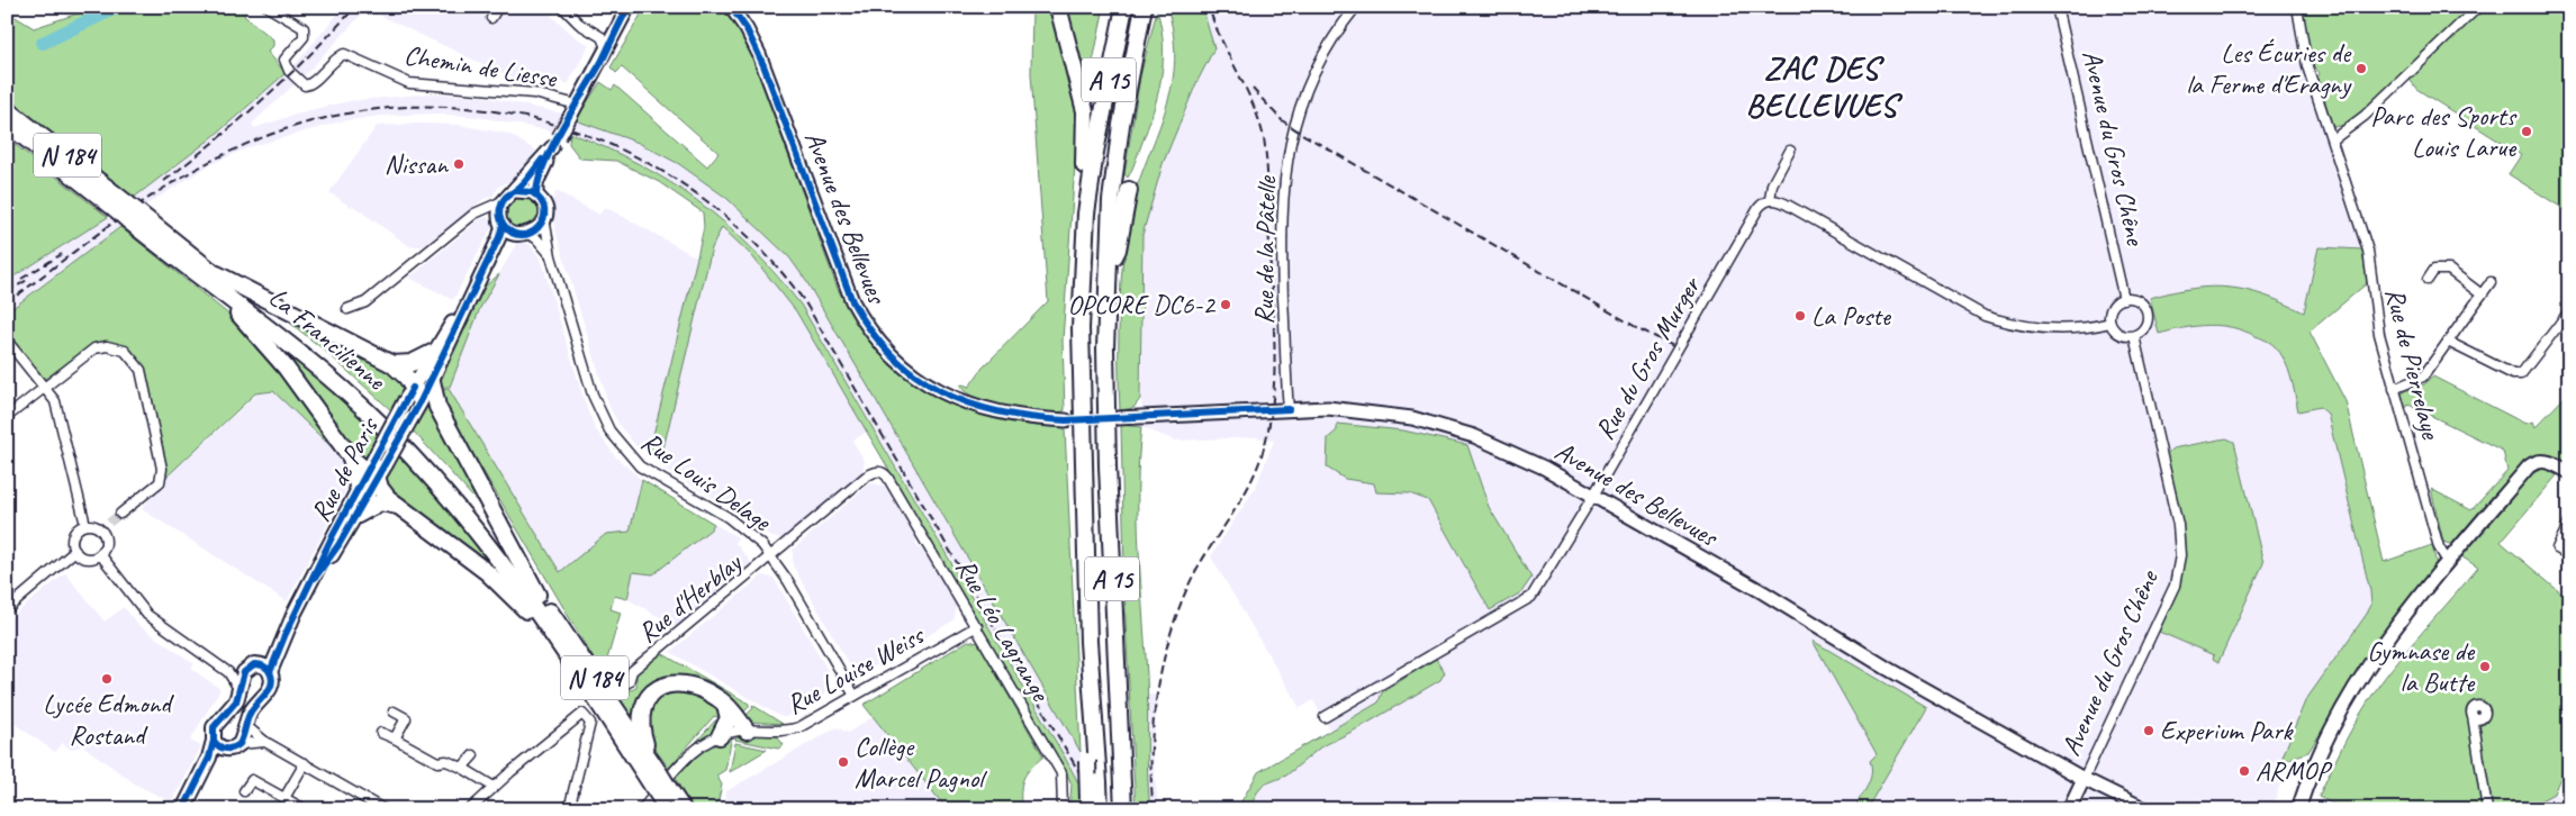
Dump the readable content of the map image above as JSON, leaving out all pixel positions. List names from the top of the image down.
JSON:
{
  "streets": {
    "highway": ["A 15", "N 184", "La Francilienne"],
    "main road": ["Rue de Paris"],
    "street": [
      "Chemin de Liesse",
      "Avenue du Gros Chêne",
      "Avenue des Bellevues",
      "Rue de la Pâtelle",
      "Rue du Gros Murger",
      "Rue de Pierrelaye",
      "Rue Louis Delage",
      "Rue d'Herblay",
      "Rue Léo Lagrange",
      "Rue Louise Weiss"
    ]
  },
  "crossings": [
    ["Avenue du Gros Chêne", "Avenue des Bellevues"],
    ["Avenue des Bellevues", "Rue de la Pâtelle"],
    ["Avenue des Bellevues", "Rue du Gros Murger"],
    ["Rue de Paris", "Rue Louis Delage"],
    ["Rue Louis Delage", "Rue d'Herblay"],
    ["Rue Louis Delage", "Rue Louise Weiss"],
    ["Rue d'Herblay", "Rue Léo Lagrange"],
    ["Rue Léo Lagrange", "Rue Louise Weiss"]
  ],
  "districts": ["ZAC DES BELLEVUES"],
  "places": [
    "Les Écuries de la Ferme d'Eragny",
    "Parc des Sports Louis Larue",
    "Nissan",
    "OPCORE DC6-2",
    "La Poste",
    "Gymnase de la Butte",
    "Lycée Edmond Rostand",
    "Experium Park",
    "Collège Marcel Pagnol",
    "ARMOP"
  ]
}
